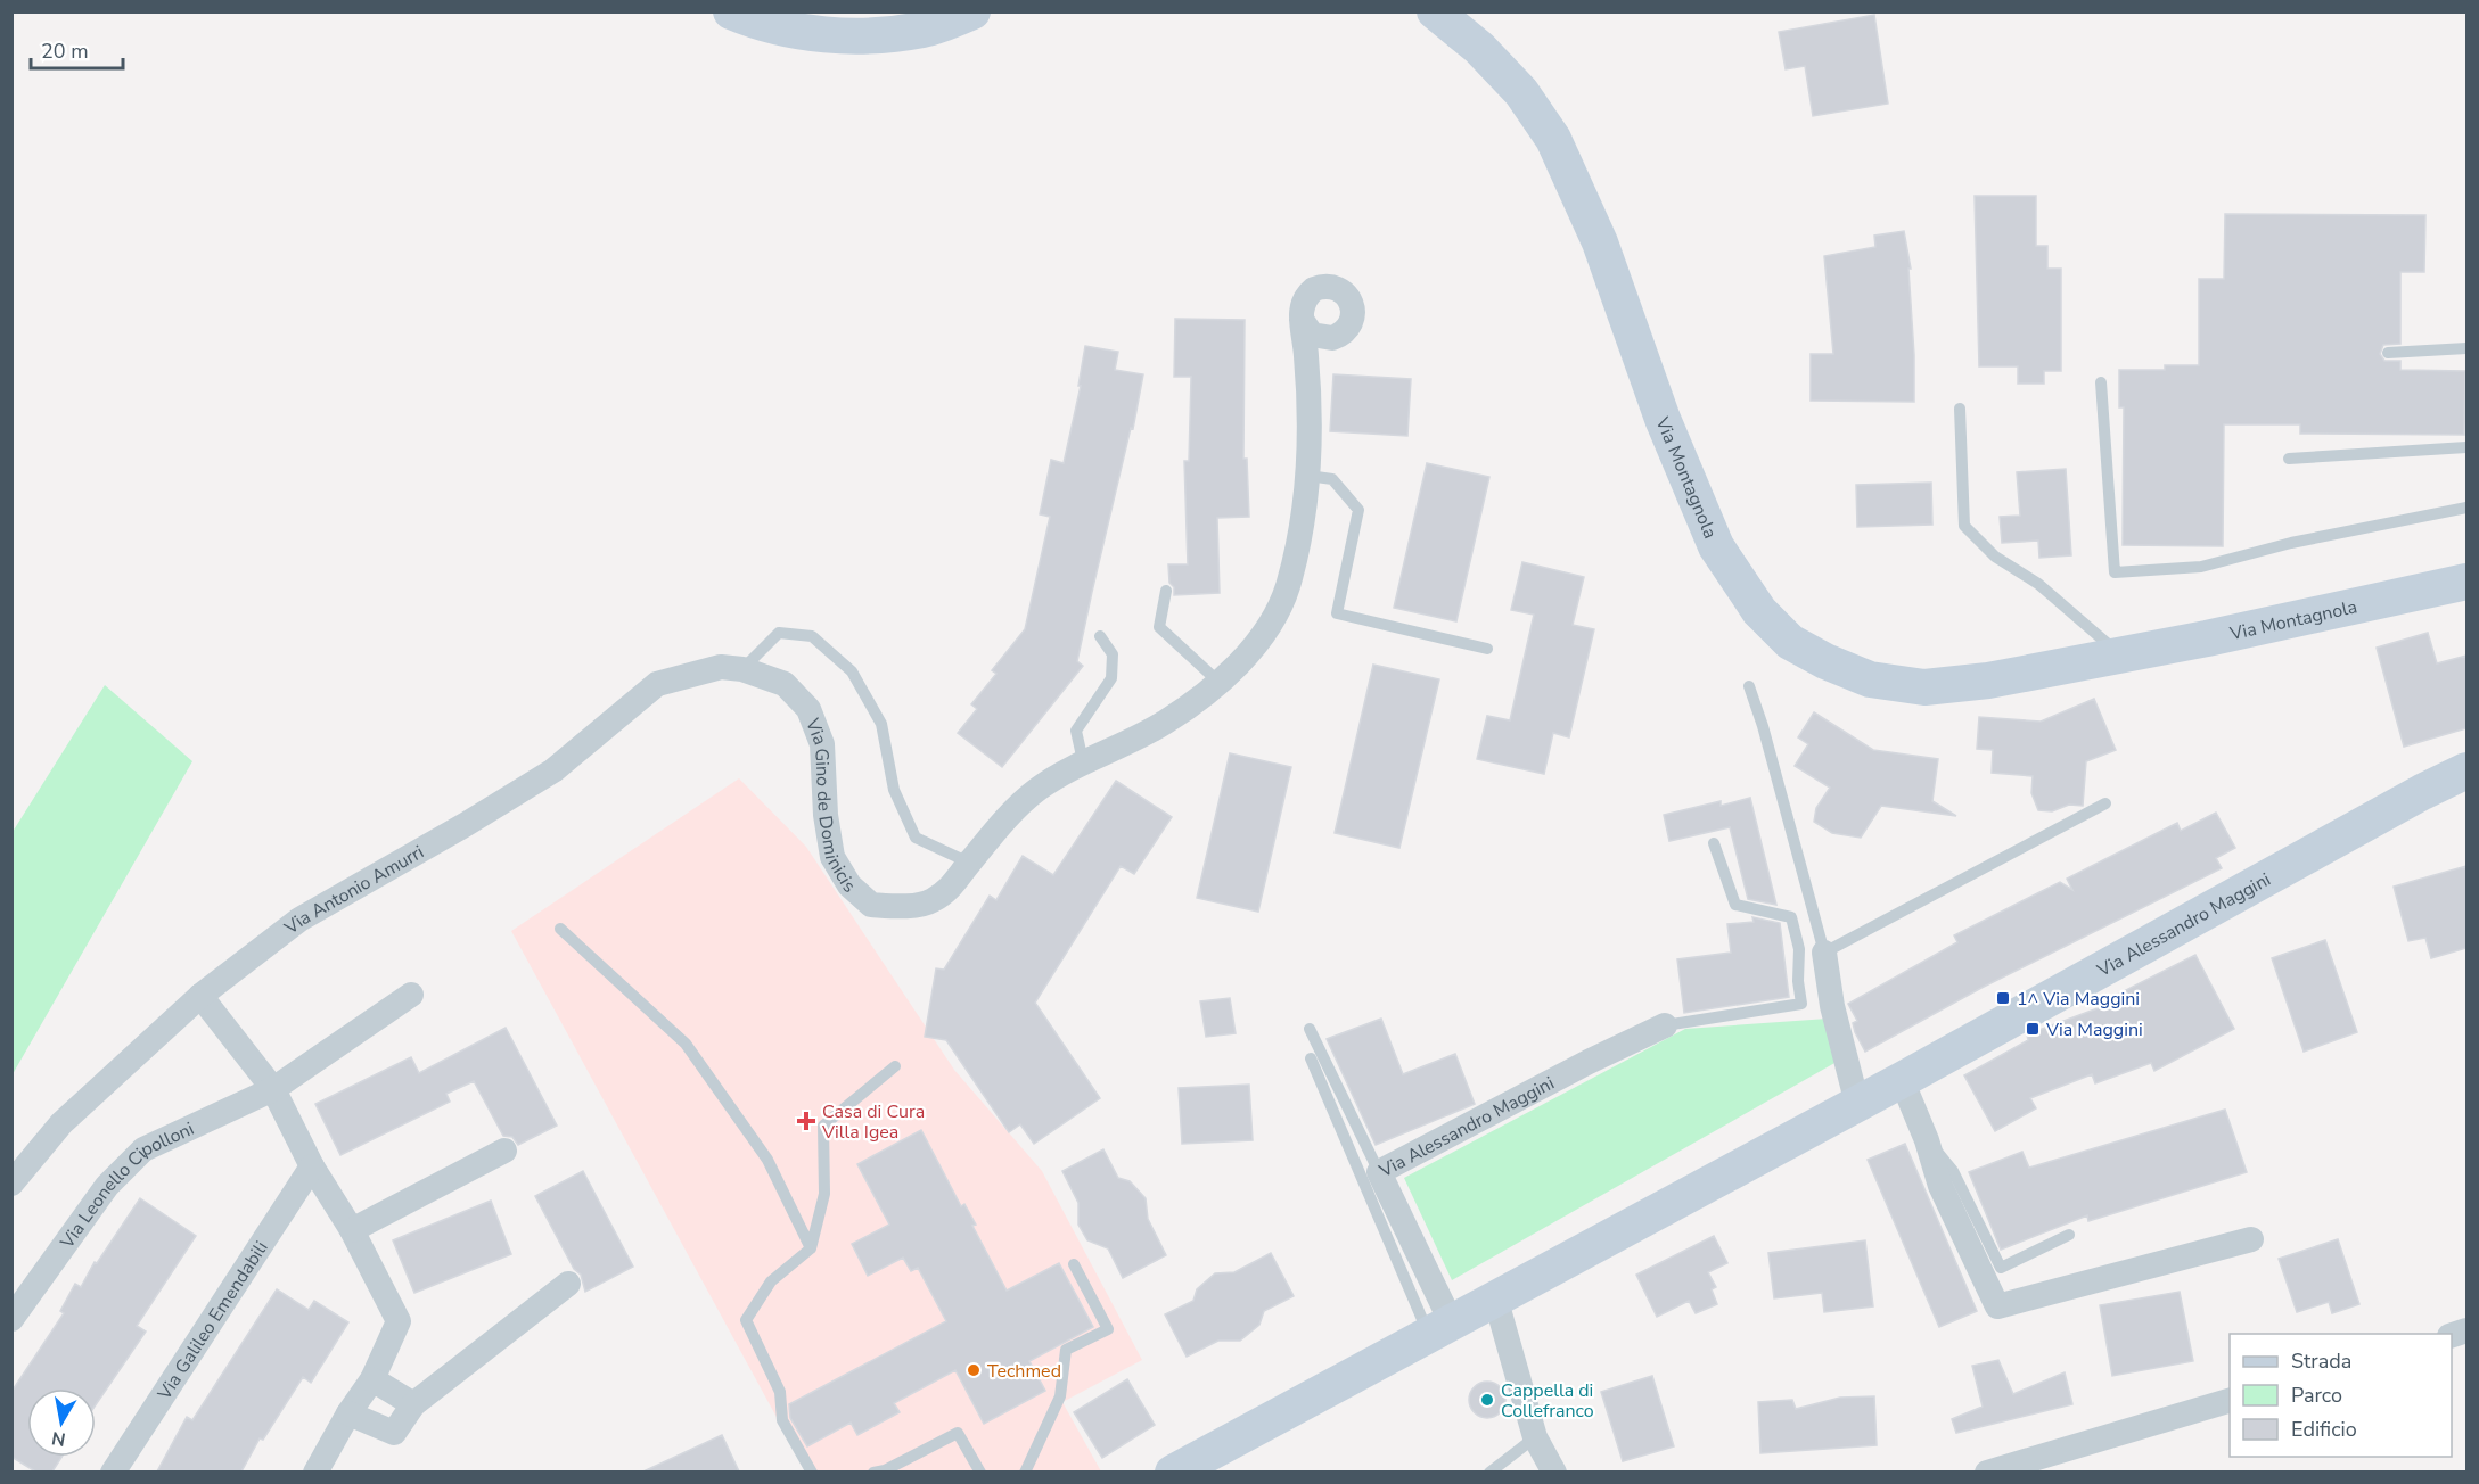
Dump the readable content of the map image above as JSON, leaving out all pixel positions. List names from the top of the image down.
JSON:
{
  "streets": {
    "main road": ["Via Montagnola", "Via Alessandro Maggini"],
    "street": [
      "Via Gino de Dominicis",
      "Via Antonio Amurri",
      "Via Leonello Cipolloni",
      "Via Galileo Emendabili"
    ]
  },
  "crossings": [
    ["Via Gino de Dominicis", "Via Antonio Amurri"]
  ],
  "places": {
    "transit": ["1^ Via Maggini", "Via Maggini"],
    "health": ["Casa di Cura Villa Igea"],
    "other": ["Techmed", "Cappella di Collefranco"]
  },
  "legend": ["Strada", "Parco", "Edificio"],
  "scale_bar": "20 m",
  "north": "bottom"
}
